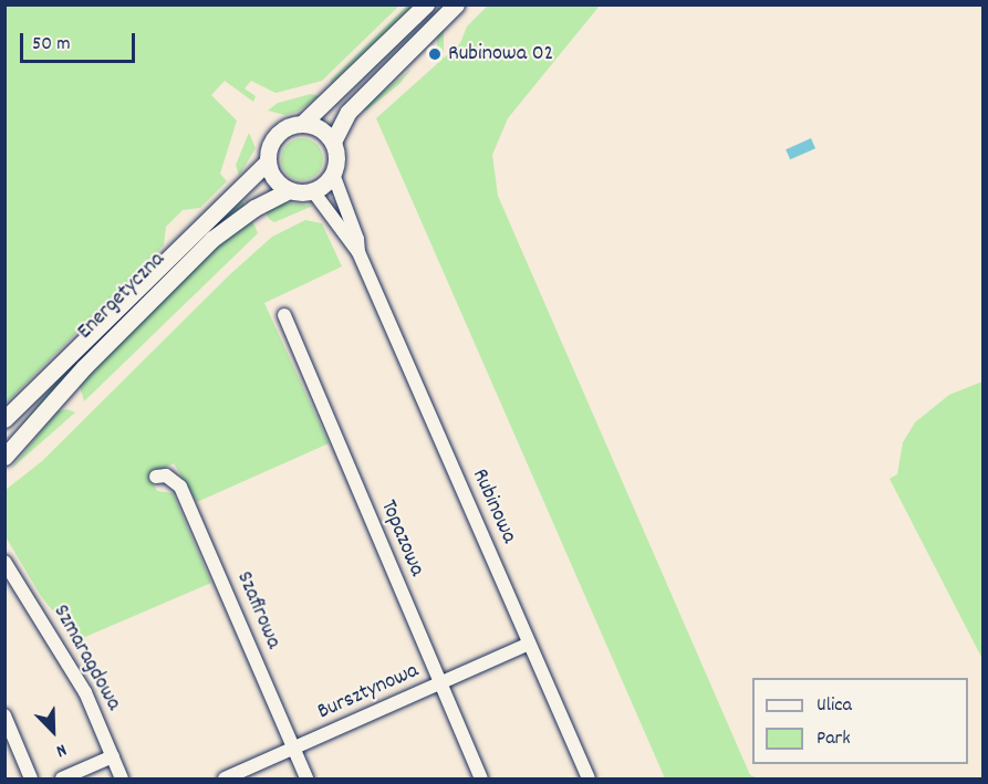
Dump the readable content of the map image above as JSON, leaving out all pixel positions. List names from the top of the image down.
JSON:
{
  "streets": {
    "street": [
      "Energetyczna",
      "Rubinowa",
      "Topazowa",
      "Szafirowa",
      "Szmaragdowa",
      "Bursztynowa"
    ]
  },
  "crossings": [
    ["Energetyczna", "Rubinowa"],
    ["Rubinowa", "Bursztynowa"],
    ["Topazowa", "Bursztynowa"],
    ["Szafirowa", "Bursztynowa"]
  ],
  "places": ["Rubinowa 02"],
  "legend": ["Ulica", "Park"],
  "scale_bar": "50 m",
  "north": "bottom right"
}
